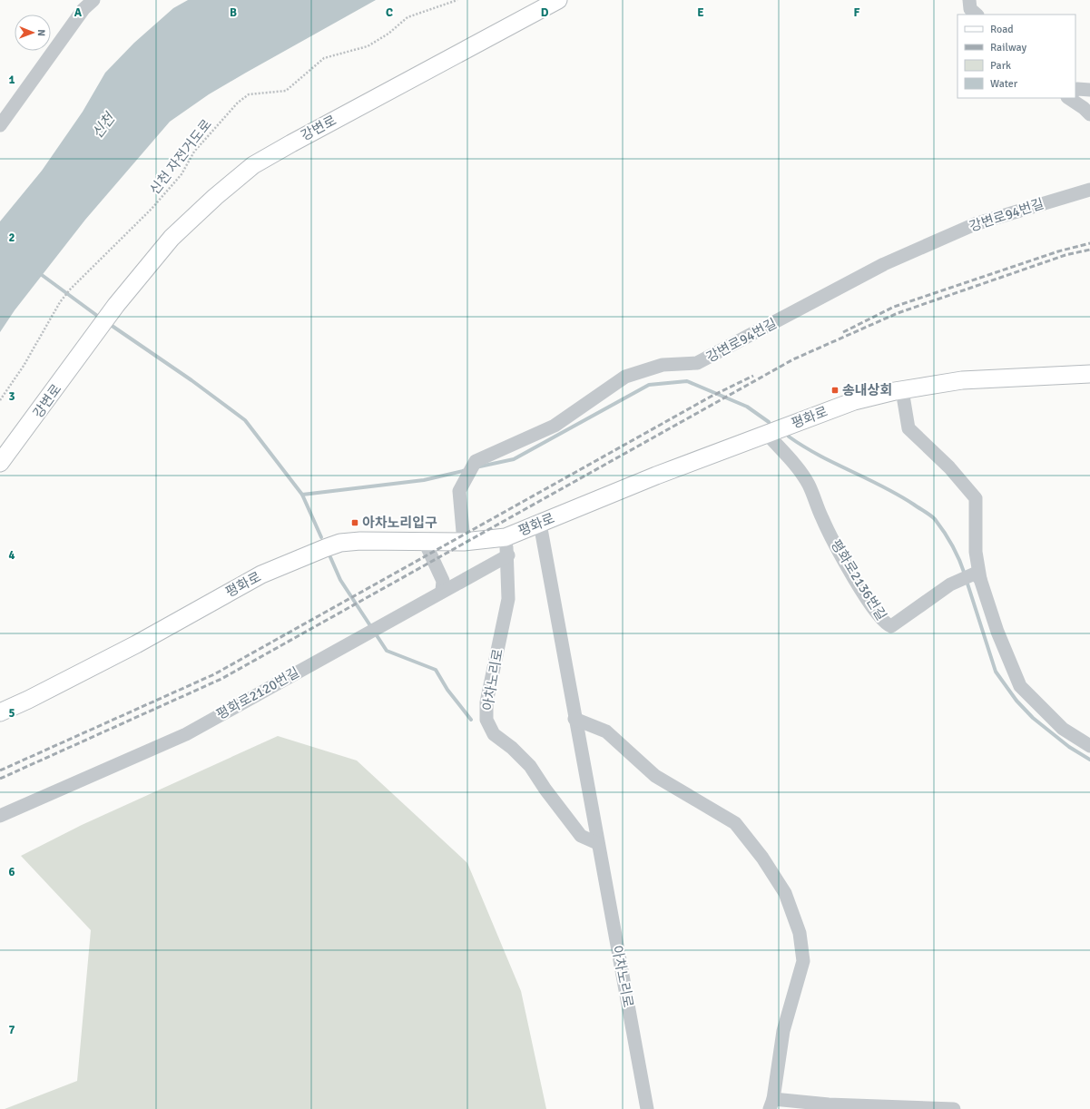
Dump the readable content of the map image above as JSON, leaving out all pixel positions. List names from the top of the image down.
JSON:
{
  "streets": {
    "main road": ["강변로", "평화로"],
    "street": [
      "강변로94번길",
      "평화로2136번길",
      "아차노리로",
      "평화로2120번길"
    ],
    "path": ["신천 자전거도로"]
  },
  "crossings": [
    ["강변로94번길", "평화로"],
    ["평화로", "평화로2136번길"],
    ["평화로", "아차노리로"],
    ["아차노리로", "평화로2120번길"]
  ],
  "water": ["신천"],
  "places": {
    "transit": ["송내상회", "아차노리입구"]
  },
  "legend": [
    "Road",
    "Railway",
    "Park",
    "Water"
  ],
  "north": "right",
  "grid": {
    "columns": [
      "A",
      "B",
      "C",
      "D",
      "E",
      "F"
    ],
    "rows": [
      "1",
      "2",
      "3",
      "4",
      "5",
      "6",
      "7"
    ]
  }
}
